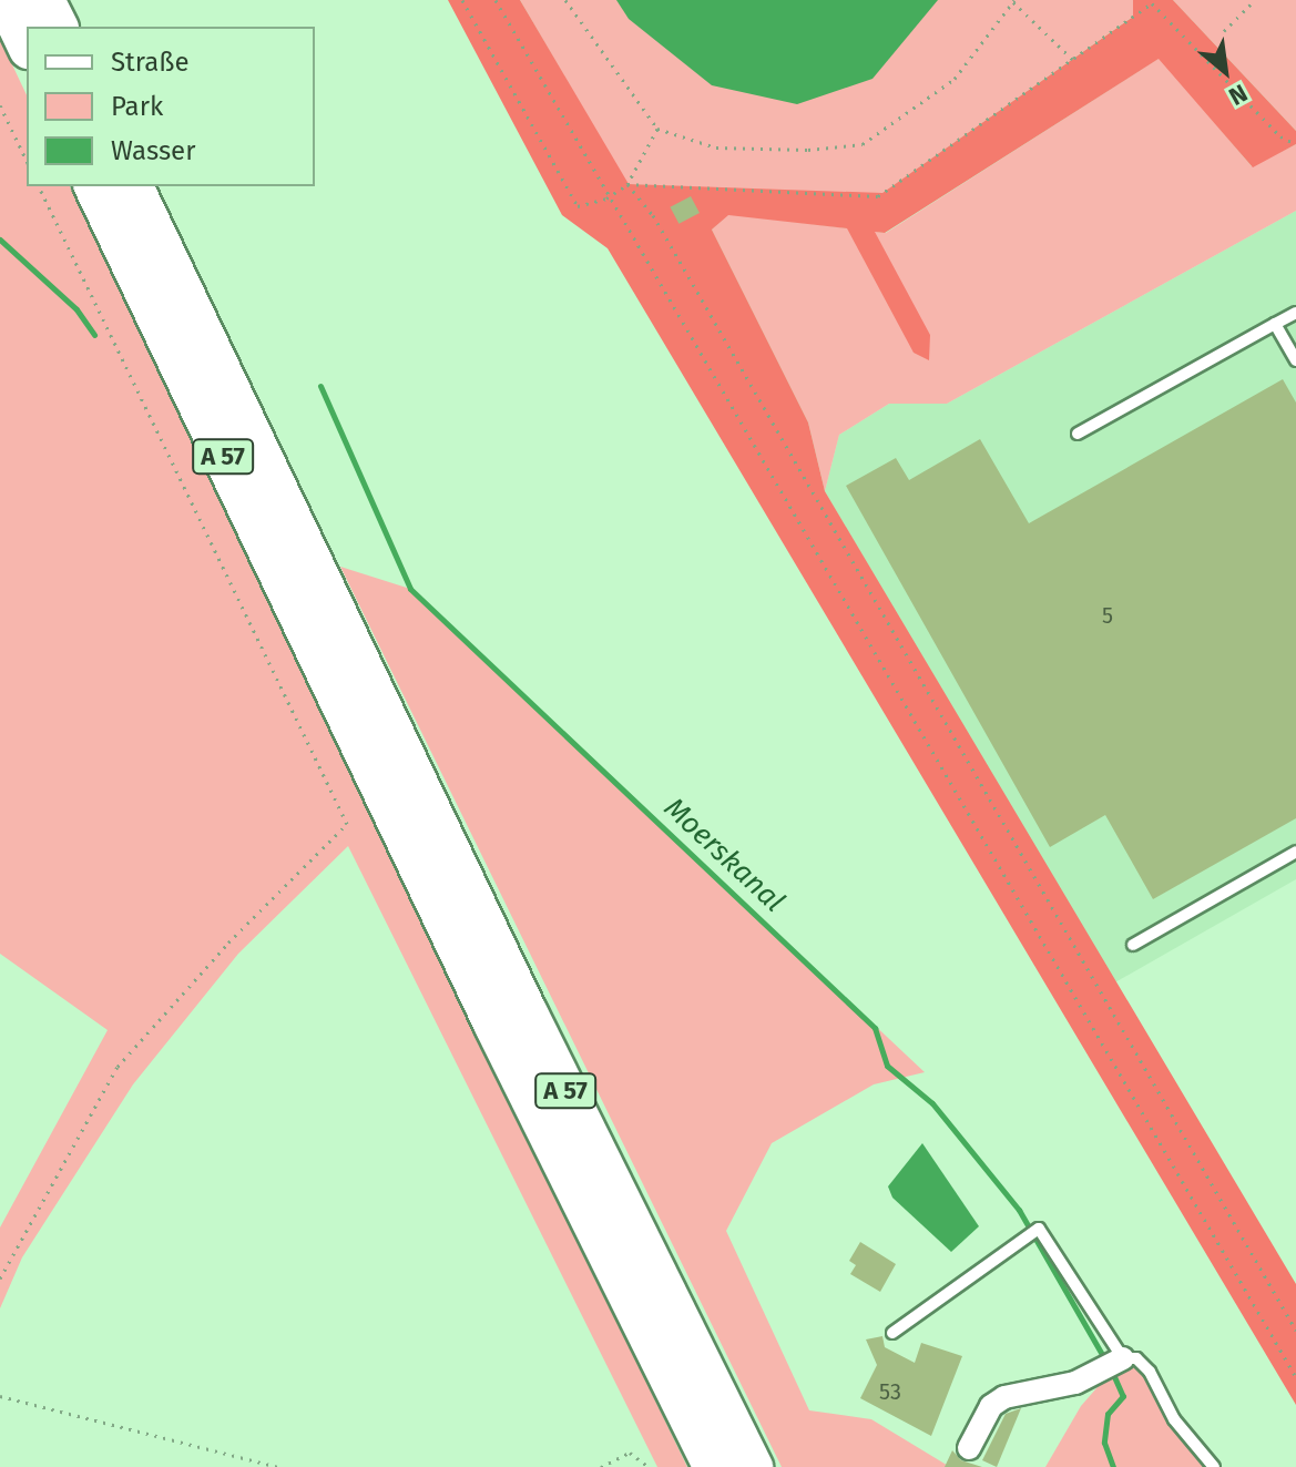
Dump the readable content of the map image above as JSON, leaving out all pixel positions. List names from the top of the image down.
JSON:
{
  "streets": {
    "highway": ["A 57"]
  },
  "water": ["Moerskanal"],
  "house_numbers": ["5", "53"],
  "legend": ["Straße", "Park", "Wasser"],
  "north": "bottom right"
}
